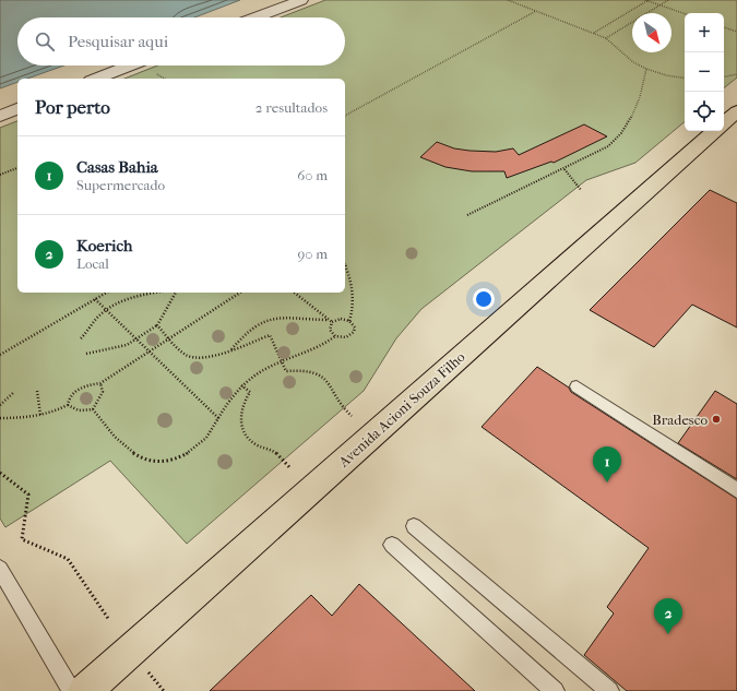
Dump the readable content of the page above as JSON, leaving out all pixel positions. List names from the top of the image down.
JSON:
{
  "streets": {
    "main road": ["Avenida Acioni Souza Filho"]
  },
  "places": ["Bradesco"],
  "north": "bottom right",
  "page": {
    "map_buttons": ["+", "−"],
    "search": "Pesquisar aqui",
    "heading": ["Por perto", "2 resultados"],
    "list": [
      {
        "mark": "1",
        "name": "Casas Bahia",
        "note": "Supermercado",
        "value": "60 m"
      },
      {
        "mark": "2",
        "name": "Koerich",
        "note": "Local",
        "value": "90 m"
      }
    ],
    "pins": ["1", "2"]
  }
}
